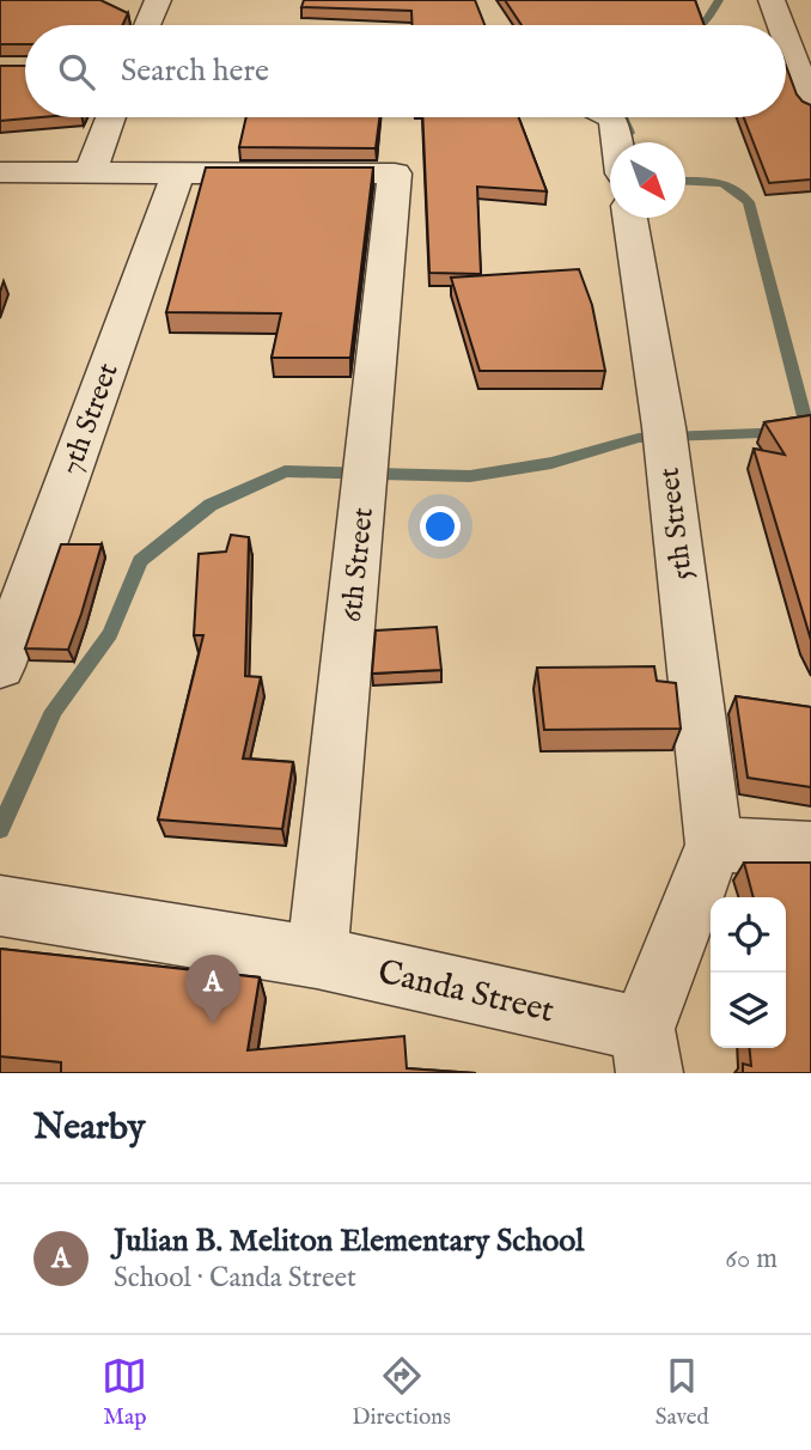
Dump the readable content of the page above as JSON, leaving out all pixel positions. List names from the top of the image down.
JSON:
{
  "streets": {
    "street": [
      "7th Street",
      "5th Street",
      "6th Street",
      "Canda Street"
    ]
  },
  "crossings": [
    ["7th Street", "6th Street"],
    ["5th Street", "Canda Street"],
    ["6th Street", "Canda Street"]
  ],
  "north": "bottom right",
  "page": {
    "search": "Search here",
    "pins": "A",
    "heading": "Nearby",
    "list": [
      {
        "mark": "A",
        "name": "Julian B. Meliton Elementary School",
        "note": "School · Canda Street",
        "value": "60 m"
      }
    ],
    "nav": ["Map", "Directions", "Saved"]
  }
}
